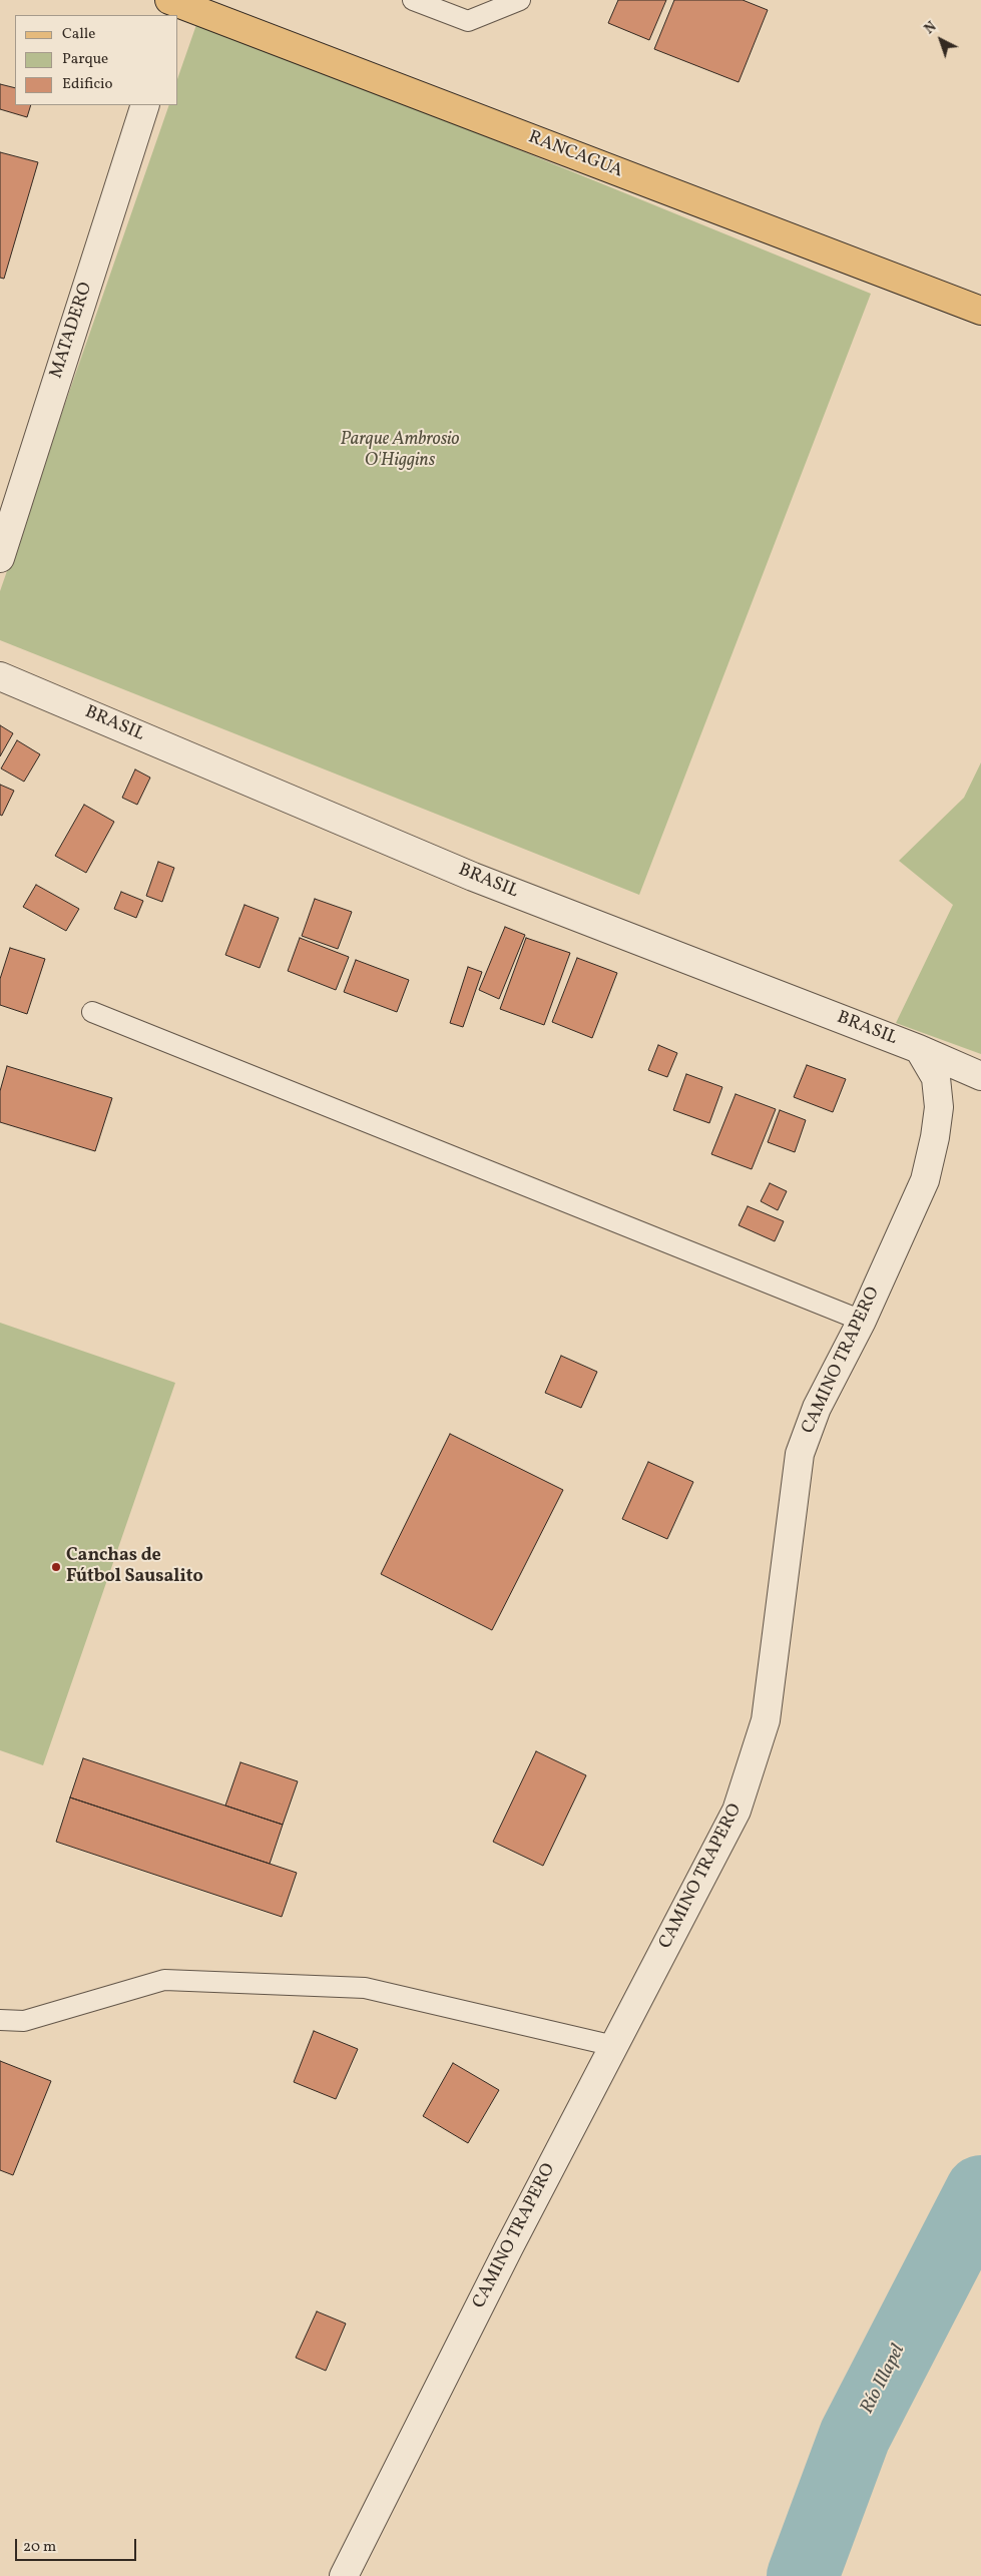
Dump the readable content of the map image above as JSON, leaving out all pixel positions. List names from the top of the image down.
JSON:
{
  "streets": {
    "main road": ["RANCAGUA"],
    "street": ["MATADERO", "BRASIL", "CAMINO TRAPERO"]
  },
  "crossings": [
    ["BRASIL", "CAMINO TRAPERO"]
  ],
  "water": ["Río Illapel"],
  "parks": ["Parque Ambrosio O'Higgins"],
  "places": ["Canchas de Fútbol Sausalito"],
  "legend": ["Calle", "Parque", "Edificio"],
  "scale_bar": "20 m",
  "north": "top left"
}
